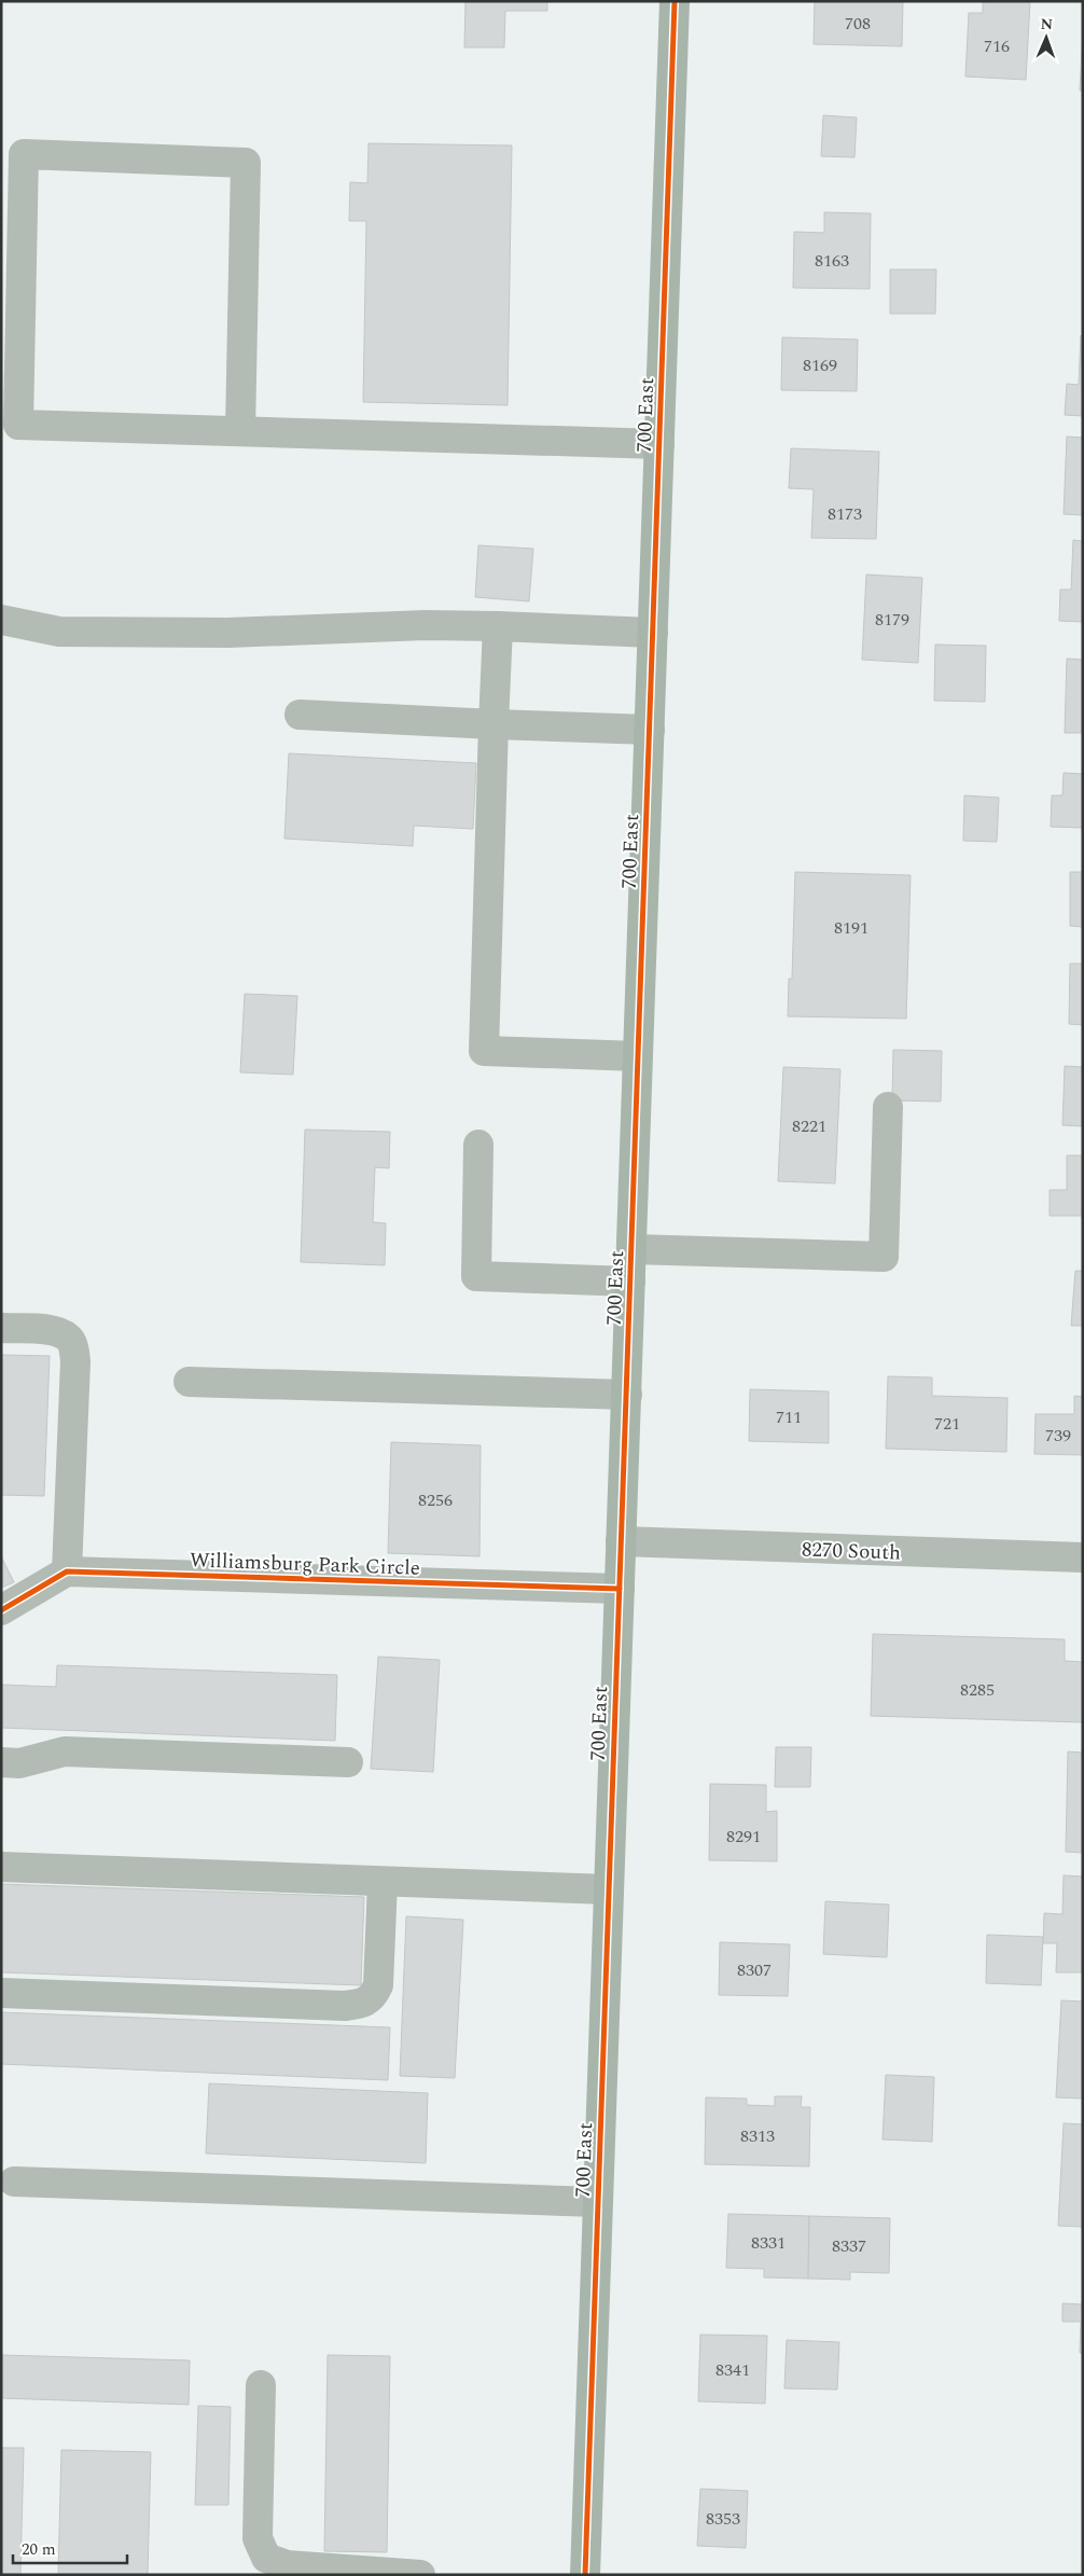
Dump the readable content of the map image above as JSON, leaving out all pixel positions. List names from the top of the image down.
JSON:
{
  "streets": {
    "main road": ["700 East"],
    "street": ["8270 South", "Williamsburg Park Circle"]
  },
  "crossings": [
    ["700 East", "8270 South"],
    ["700 East", "Williamsburg Park Circle"]
  ],
  "house_numbers": [
    "708",
    "716",
    "8163",
    "8169",
    "8173",
    "8179",
    "8191",
    "8221",
    "711",
    "721",
    "739",
    "8256",
    "8285",
    "8291",
    "8307",
    "8313",
    "8331",
    "8337",
    "8341",
    "8353"
  ],
  "scale_bar": "20 m",
  "north": "top"
}
